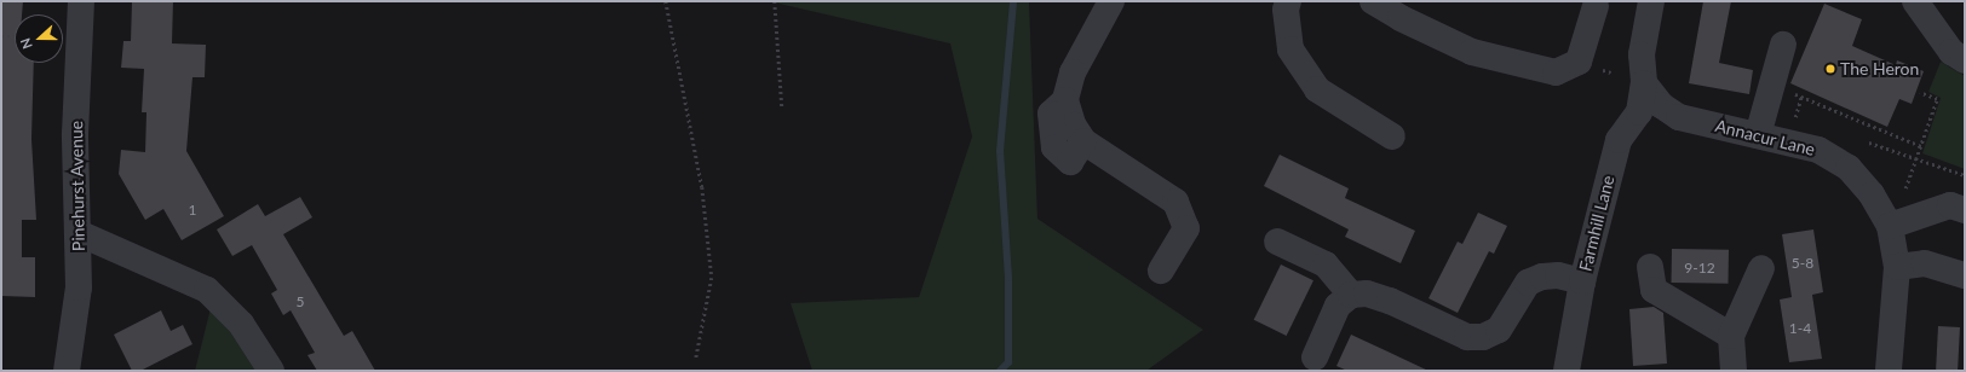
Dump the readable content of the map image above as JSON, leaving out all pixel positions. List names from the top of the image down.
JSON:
{
  "streets": {
    "street": ["Annacur Lane", "Pinehurst Avenue", "Farmhill Lane"]
  },
  "crossings": [
    ["Annacur Lane", "Farmhill Lane"]
  ],
  "places": ["The Heron"],
  "house_numbers": [
    "1",
    "5-8",
    "9-12",
    "5",
    "1-4"
  ],
  "north": "left"
}
